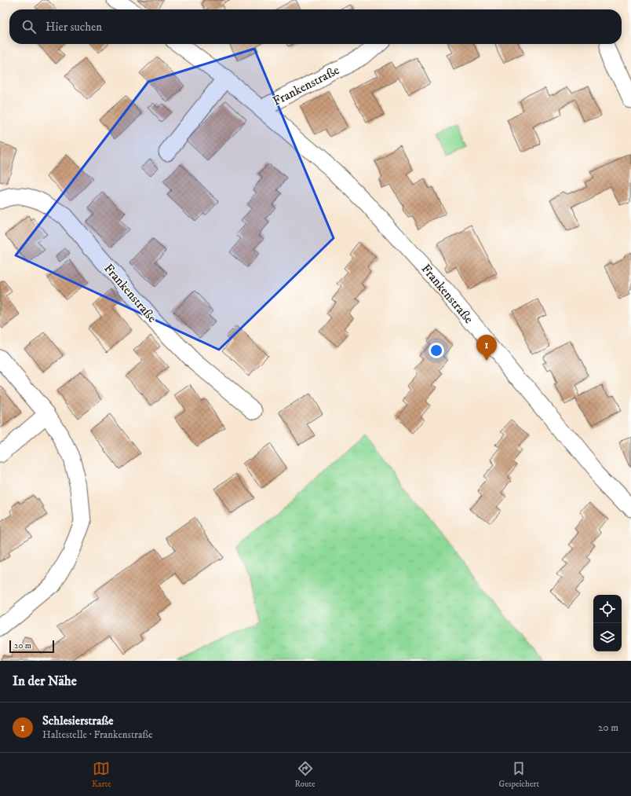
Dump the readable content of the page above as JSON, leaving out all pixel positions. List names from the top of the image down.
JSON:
{
  "streets": {
    "street": ["Frankenstraße"]
  },
  "scale_bar": "20 m",
  "page": {
    "search": "Hier suchen",
    "pins": "1",
    "scale": "20 m",
    "heading": "In der Nähe",
    "list": [
      {
        "mark": "1",
        "name": "Schlesierstraße",
        "note": "Haltestelle · Frankenstraße",
        "value": "20 m"
      }
    ],
    "nav": ["Karte", "Route", "Gespeichert"]
  }
}
